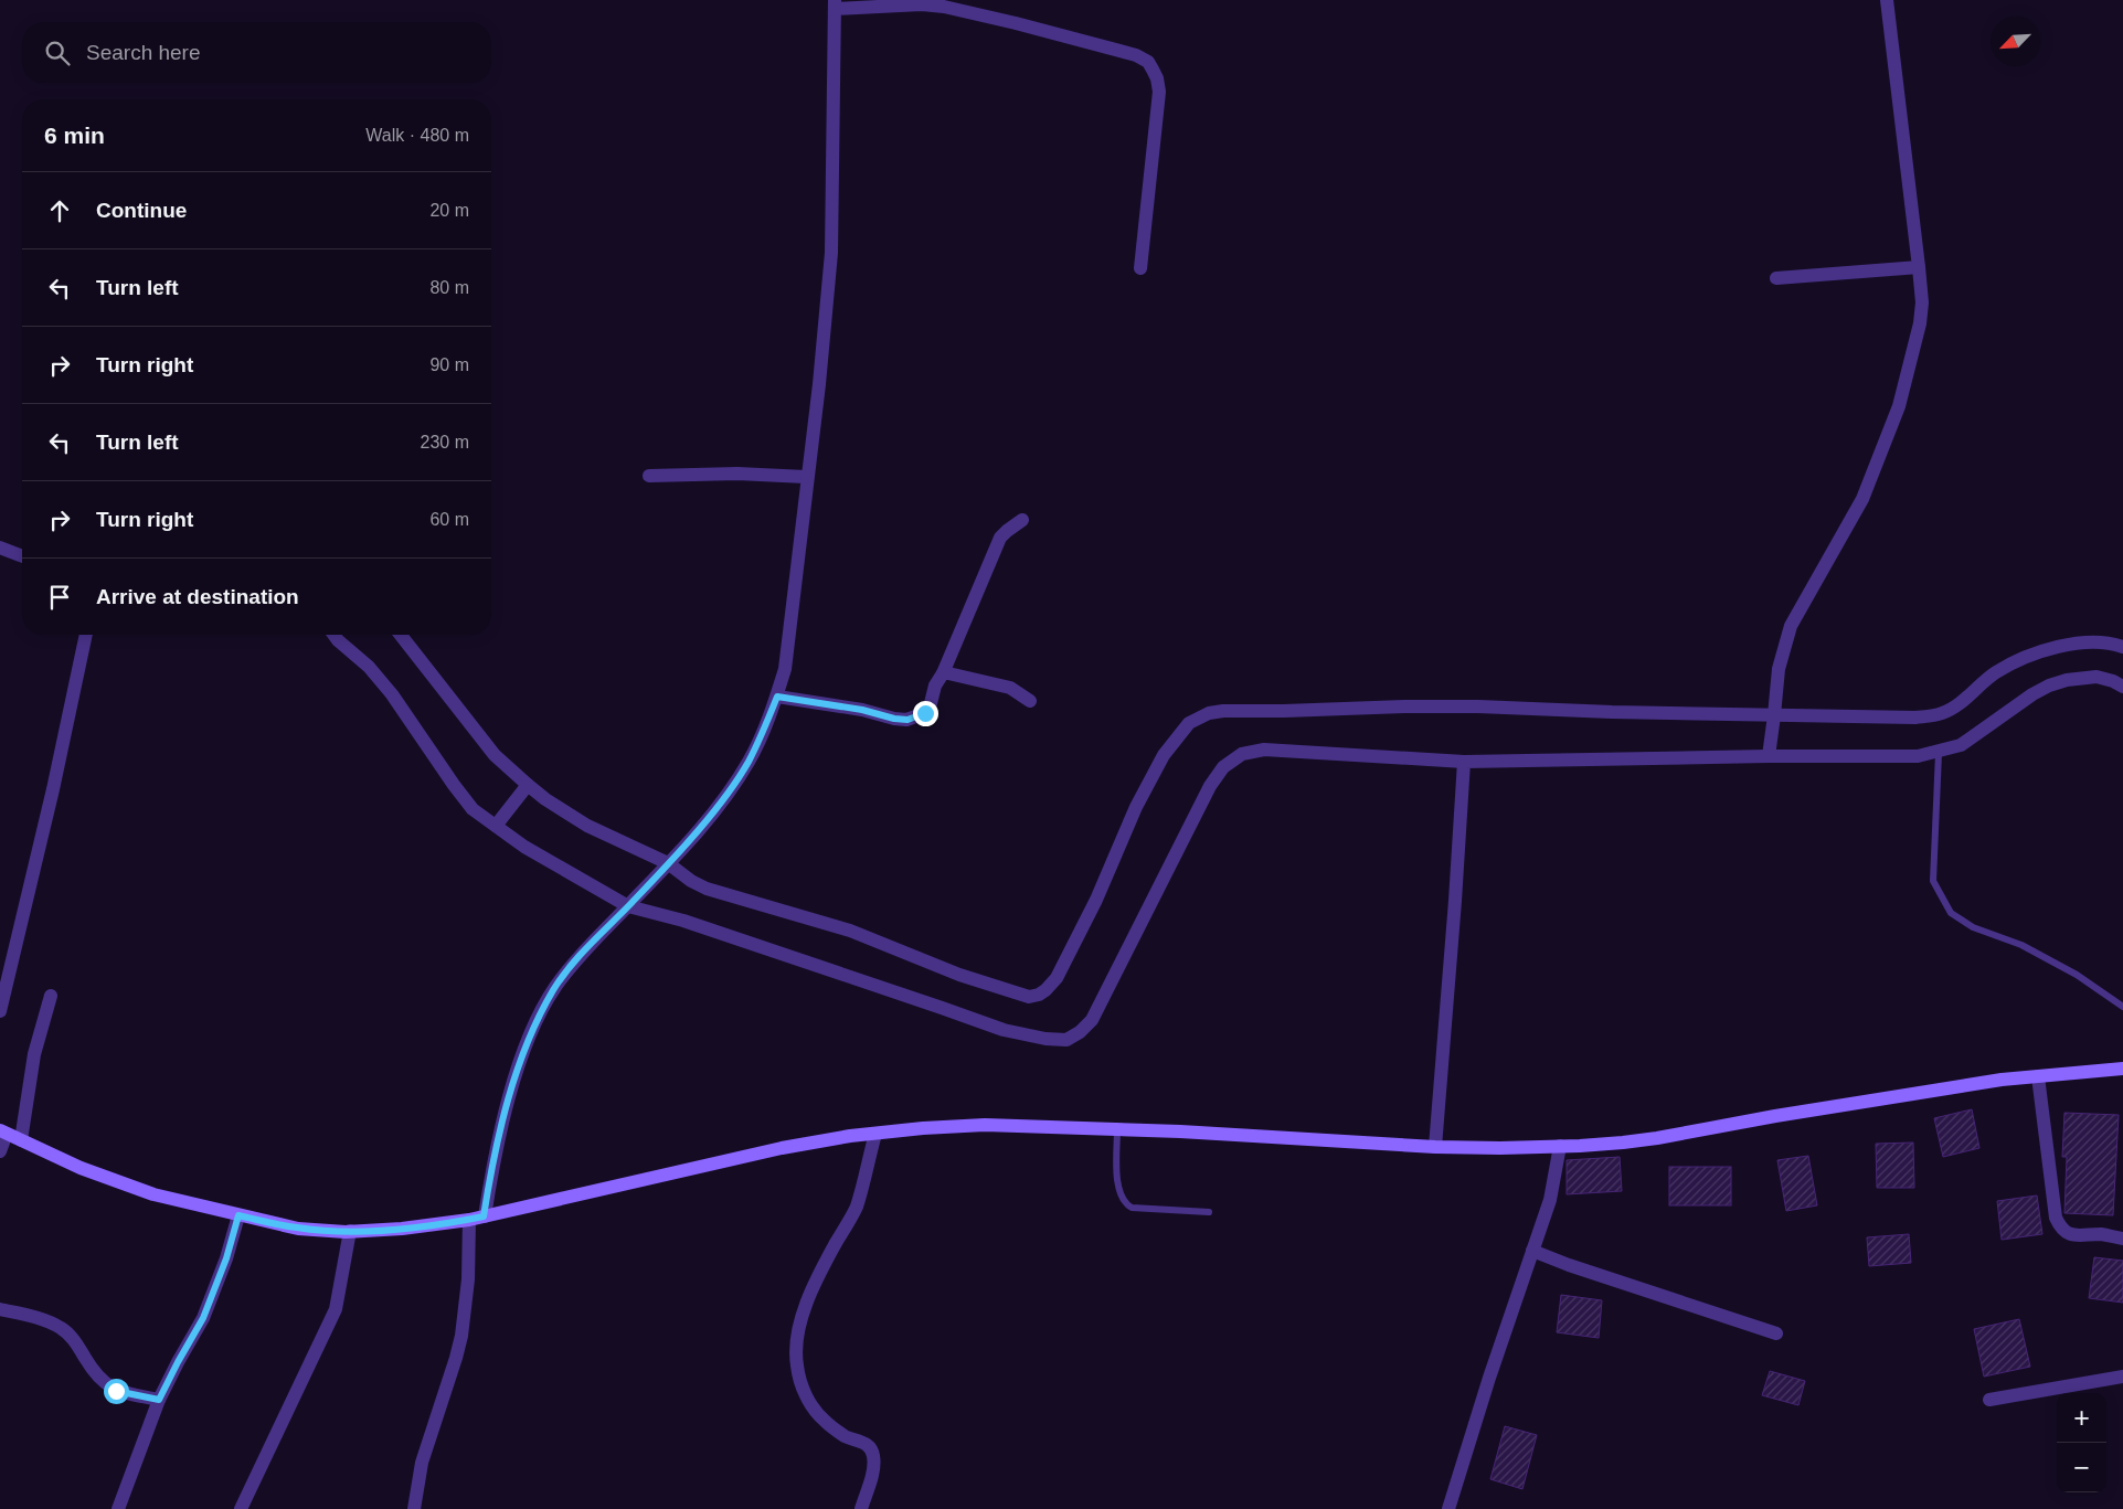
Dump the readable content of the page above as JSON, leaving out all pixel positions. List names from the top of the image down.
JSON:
{
  "north": "bottom left",
  "page": {
    "search": "Search here",
    "heading": ["6 min", "Walk · 480 m"],
    "list": [
      ["Continue", "20 m"],
      ["Turn left", "80 m"],
      ["Turn right", "90 m"],
      ["Turn left", "230 m"],
      ["Turn right", "60 m"],
      "Arrive at destination"
    ],
    "map_buttons": ["+", "−"]
  }
}
